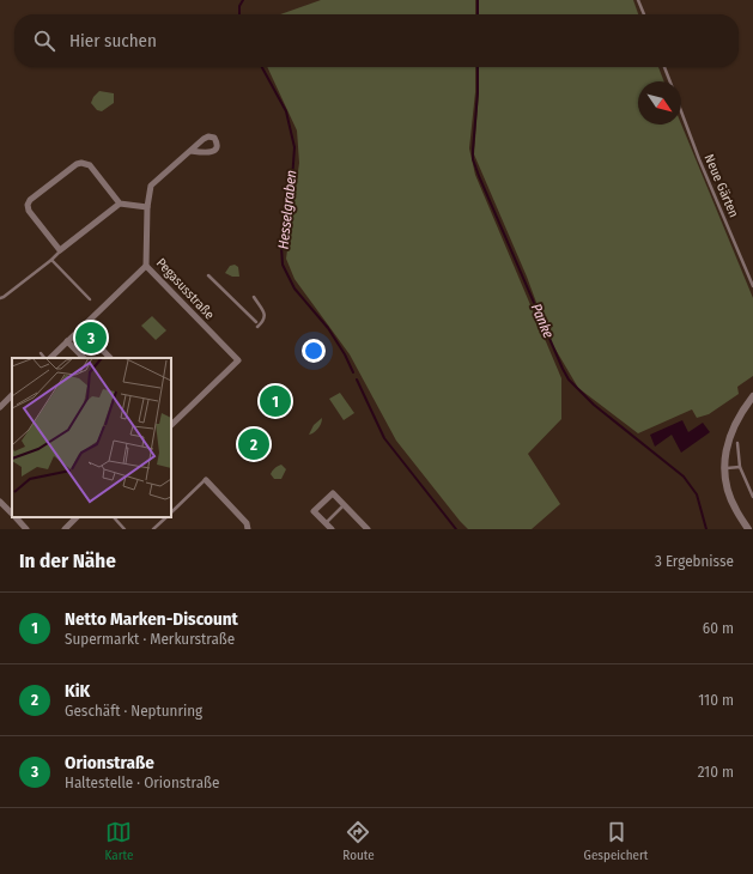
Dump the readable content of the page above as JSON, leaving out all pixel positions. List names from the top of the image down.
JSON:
{
  "streets": {
    "street": ["Pegasusstraße"],
    "lane": ["Neue Gärten"]
  },
  "water": ["Hesselgraben", "Panke"],
  "north": "bottom right",
  "page": {
    "search": "Hier suchen",
    "pins": ["3", "1", "2"],
    "heading": ["In der Nähe", "3 Ergebnisse"],
    "list": [
      {
        "mark": "1",
        "name": "Netto Marken-Discount",
        "note": "Supermarkt · Merkurstraße",
        "value": "60 m"
      },
      {
        "mark": "2",
        "name": "KiK",
        "note": "Geschäft · Neptunring",
        "value": "110 m"
      },
      {
        "mark": "3",
        "name": "Orionstraße",
        "note": "Haltestelle · Orionstraße",
        "value": "210 m"
      }
    ],
    "nav": ["Karte", "Route", "Gespeichert"]
  }
}
